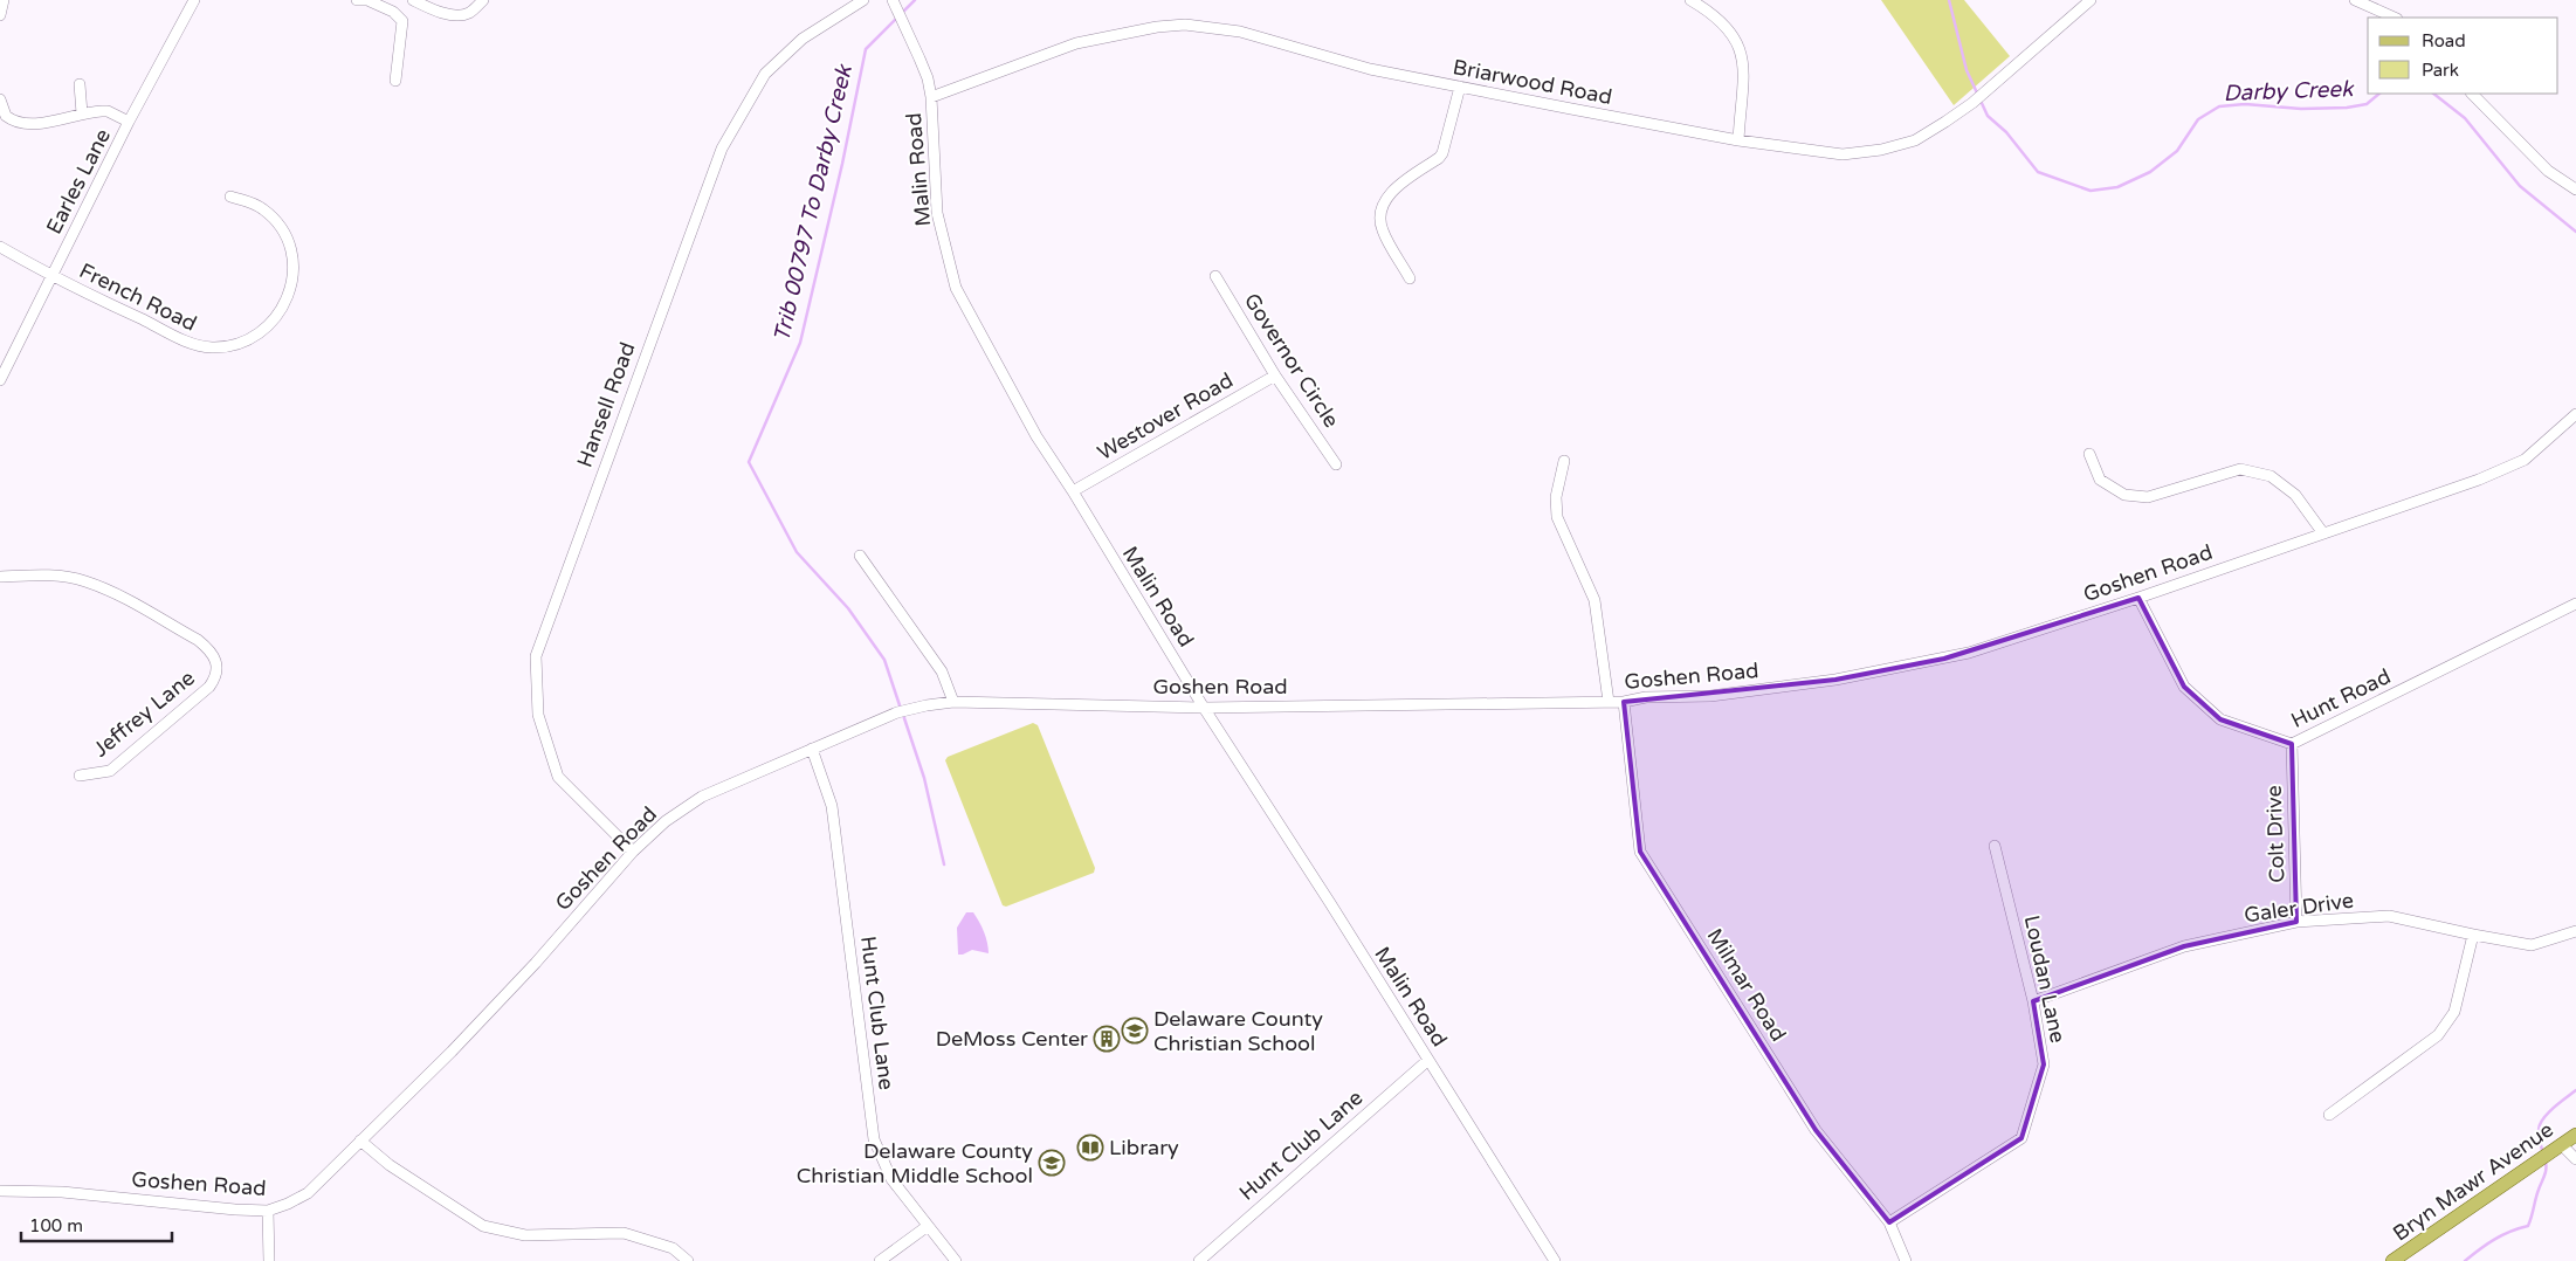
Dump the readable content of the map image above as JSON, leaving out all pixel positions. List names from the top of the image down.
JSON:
{
  "streets": {
    "main road": ["Bryn Mawr Avenue"],
    "street": [
      "Briarwood Road",
      "Malin Road",
      "Earles Lane",
      "French Road",
      "Governor Circle",
      "Hansell Road",
      "Westover Road",
      "Goshen Road",
      "Hunt Road",
      "Jeffrey Lane",
      "Colt Drive",
      "Galer Drive",
      "Loudan Lane",
      "Milmar Road",
      "Hunt Club Lane"
    ]
  },
  "crossings": [
    ["Briarwood Road", "Malin Road"],
    ["Malin Road", "Westover Road"],
    ["Malin Road", "Goshen Road"],
    ["Malin Road", "Hunt Club Lane"],
    ["Earles Lane", "French Road"],
    ["Governor Circle", "Westover Road"],
    ["Hansell Road", "Goshen Road"],
    ["Goshen Road", "Hunt Road"],
    ["Goshen Road", "Milmar Road"],
    ["Goshen Road", "Hunt Club Lane"],
    ["Hunt Road", "Colt Drive"],
    ["Colt Drive", "Galer Drive"],
    ["Galer Drive", "Loudan Lane"],
    ["Loudan Lane", "Milmar Road"]
  ],
  "water": ["Darby Creek", "Trib 00797 To Darby Creek"],
  "places": {
    "school or university": ["Delaware County Christian School", "Delaware County Christian Middle School"],
    "building": ["DeMoss Center"],
    "library": ["Library"]
  },
  "legend": ["Road", "Park"],
  "scale_bar": "100 m"
}
